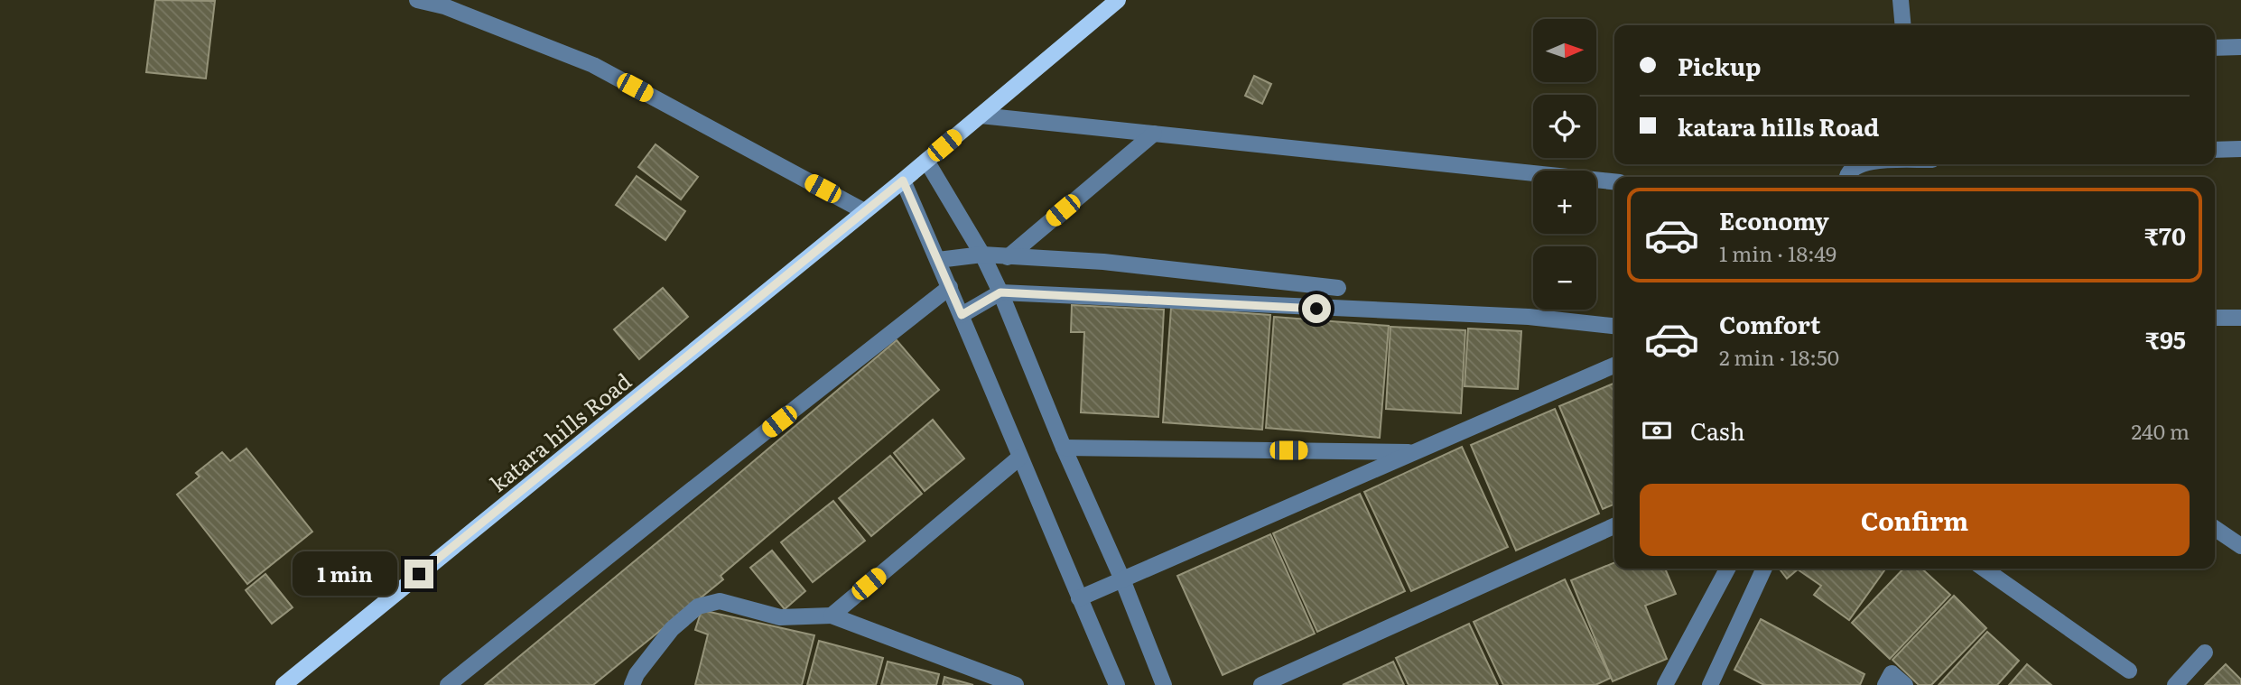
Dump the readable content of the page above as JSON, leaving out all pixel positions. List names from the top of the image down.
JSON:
{
  "streets": {
    "main road": ["katara hills Road"]
  },
  "north": "right",
  "page": {
    "map_buttons": ["+", "−"],
    "banner": ["Pickup", "katara hills Road"],
    "list": [
      {
        "name": "Economy",
        "note": "1 min · 18:49",
        "value": "₹70"
      },
      {
        "name": "Comfort",
        "note": "2 min · 18:50",
        "value": "₹95"
      }
    ],
    "pay": ["Cash", "240 m"],
    "buttons": "Confirm",
    "bubble": "1 min"
  }
}
